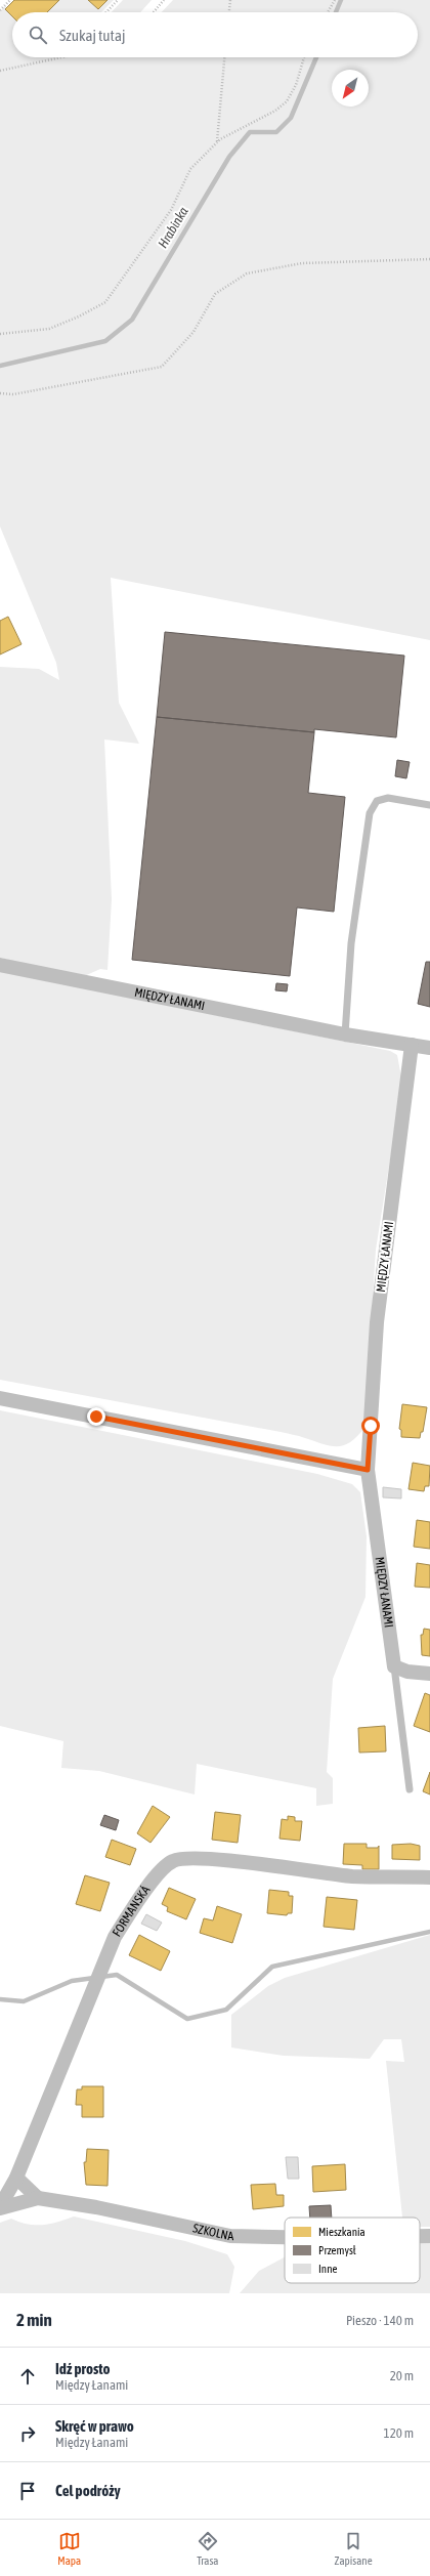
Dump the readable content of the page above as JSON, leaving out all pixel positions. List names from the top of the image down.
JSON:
{
  "streets": {
    "street": ["MIĘDZY ŁANAMI", "FORMANSKÁ", "SZKOLNA"]
  },
  "crossings": [
    ["FORMANSKÁ", "SZKOLNA"]
  ],
  "water": ["Hrabinka"],
  "legend": ["Mieszkania", "Przemysł", "Inne"],
  "north": "bottom left",
  "page": {
    "search": "Szukaj tutaj",
    "heading": ["2 min", "Pieszo · 140 m"],
    "list": [
      ["Idź prosto", "Między Łanami", "20 m"],
      ["Skręć w prawo", "Między Łanami", "120 m"],
      "Cel podróży"
    ],
    "nav": ["Mapa", "Trasa", "Zapisane"]
  }
}
